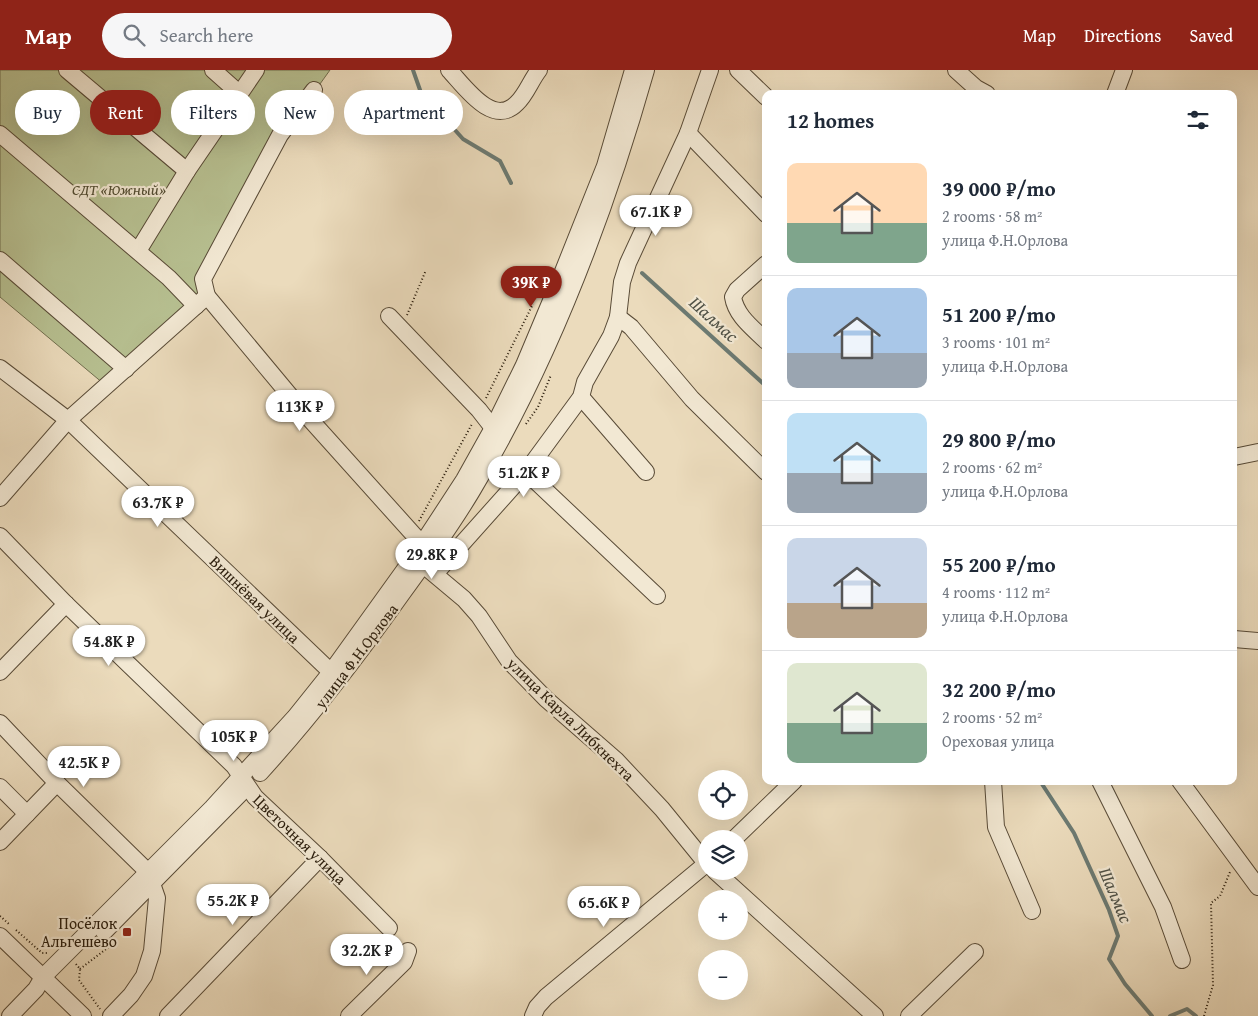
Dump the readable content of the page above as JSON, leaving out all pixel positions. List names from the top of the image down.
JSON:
{
  "streets": {
    "street": [
      "Вишнёвая улица",
      "улица Ф.Н.Орлова",
      "улица Карла Либкнехта",
      "Цветочная улица"
    ]
  },
  "crossings": [
    ["Вишнёвая улица", "улица Ф.Н.Орлова"],
    ["улица Ф.Н.Орлова", "улица Карла Либкнехта"],
    ["улица Ф.Н.Орлова", "Цветочная улица"]
  ],
  "water": ["Шалмас"],
  "parks": ["СДТ «Южный»"],
  "places": {
    "transit": ["Посёлок Альгешево"]
  },
  "page": {
    "header": "Map",
    "search": "Search here",
    "nav": ["Map", "Directions", "Saved"],
    "chip": [
      "Buy",
      "Rent",
      "Filters",
      "New",
      "Apartment"
    ],
    "heading": "12 homes",
    "list": [
      {
        "name": "39 000 ₽/mo",
        "note": "2 rooms · 58 m² · улица Ф.Н.Орлова"
      },
      {
        "name": "51 200 ₽/mo",
        "note": "3 rooms · 101 m² · улица Ф.Н.Орлова"
      },
      {
        "name": "29 800 ₽/mo",
        "note": "2 rooms · 62 m² · улица Ф.Н.Орлова"
      },
      {
        "name": "55 200 ₽/mo",
        "note": "4 rooms · 112 m² · улица Ф.Н.Орлова"
      },
      {
        "name": "32 200 ₽/mo",
        "note": "2 rooms · 52 m² · Ореховая улица"
      }
    ],
    "price": [
      "67.1K ₽",
      "39K ₽",
      "113K ₽",
      "51.2K ₽",
      "63.7K ₽",
      "29.8K ₽",
      "54.8K ₽",
      "105K ₽",
      "42.5K ₽",
      "55.2K ₽",
      "65.6K ₽",
      "32.2K ₽"
    ],
    "map_buttons": ["+", "−"]
  }
}
